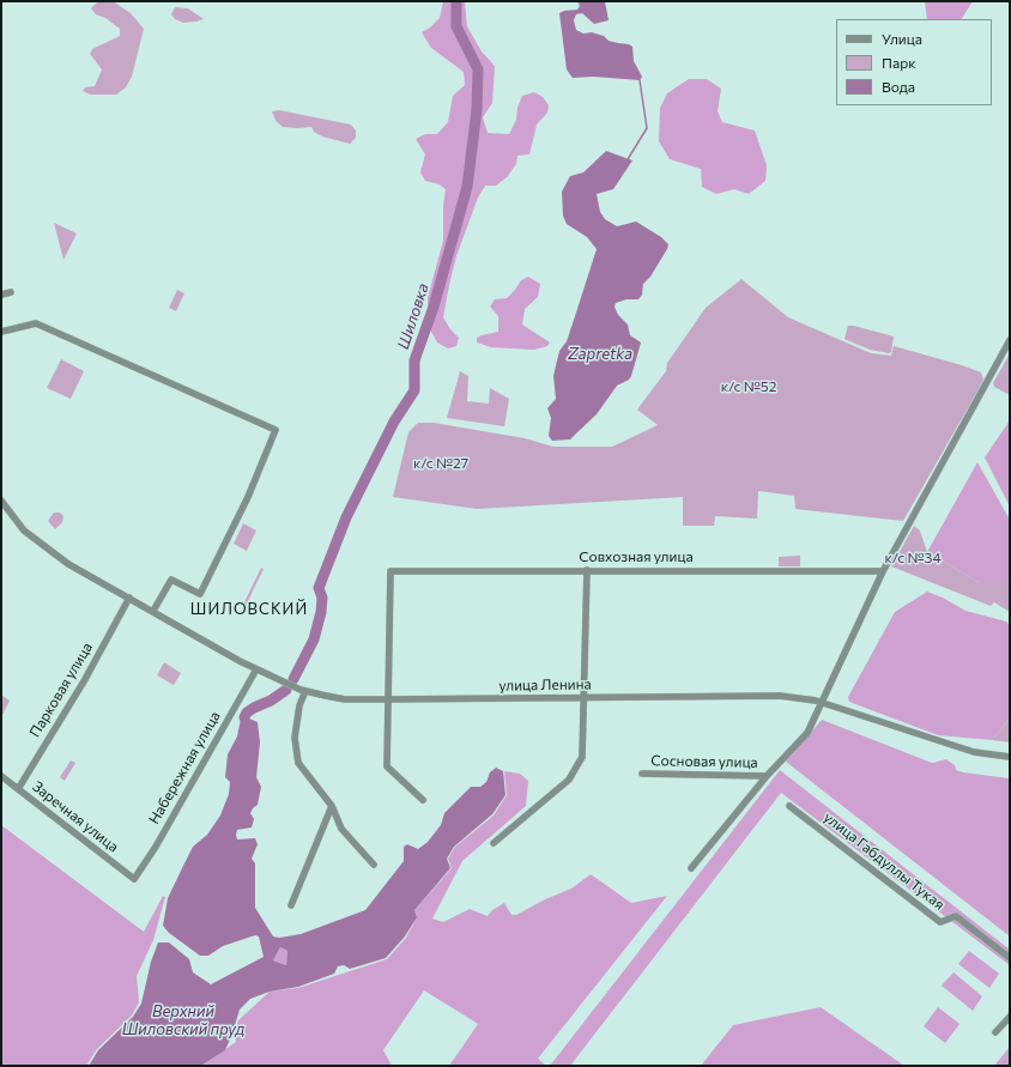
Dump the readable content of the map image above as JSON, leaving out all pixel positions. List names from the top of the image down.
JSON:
{
  "streets": {
    "street": [
      "Совхозная улица",
      "улица Ленина",
      "Парковая улица",
      "Сосновая улица",
      "Набережная улица",
      "Заречная улица",
      "улица Габдуллы Тукая"
    ]
  },
  "crossings": [
    ["Совхозная улица", "улица Ленина"],
    ["улица Ленина", "Парковая улица"],
    ["улица Ленина", "Набережная улица"],
    ["Парковая улица", "Заречная улица"],
    ["Набережная улица", "Заречная улица"]
  ],
  "districts": ["ШИЛОВСКИЙ"],
  "water": ["Шиловка", "Zapretka", "Верхний Шиловский пруд"],
  "parks": ["к/с №52", "к/с №27", "к/с №34"],
  "legend": ["Улица", "Парк", "Вода"]
}
